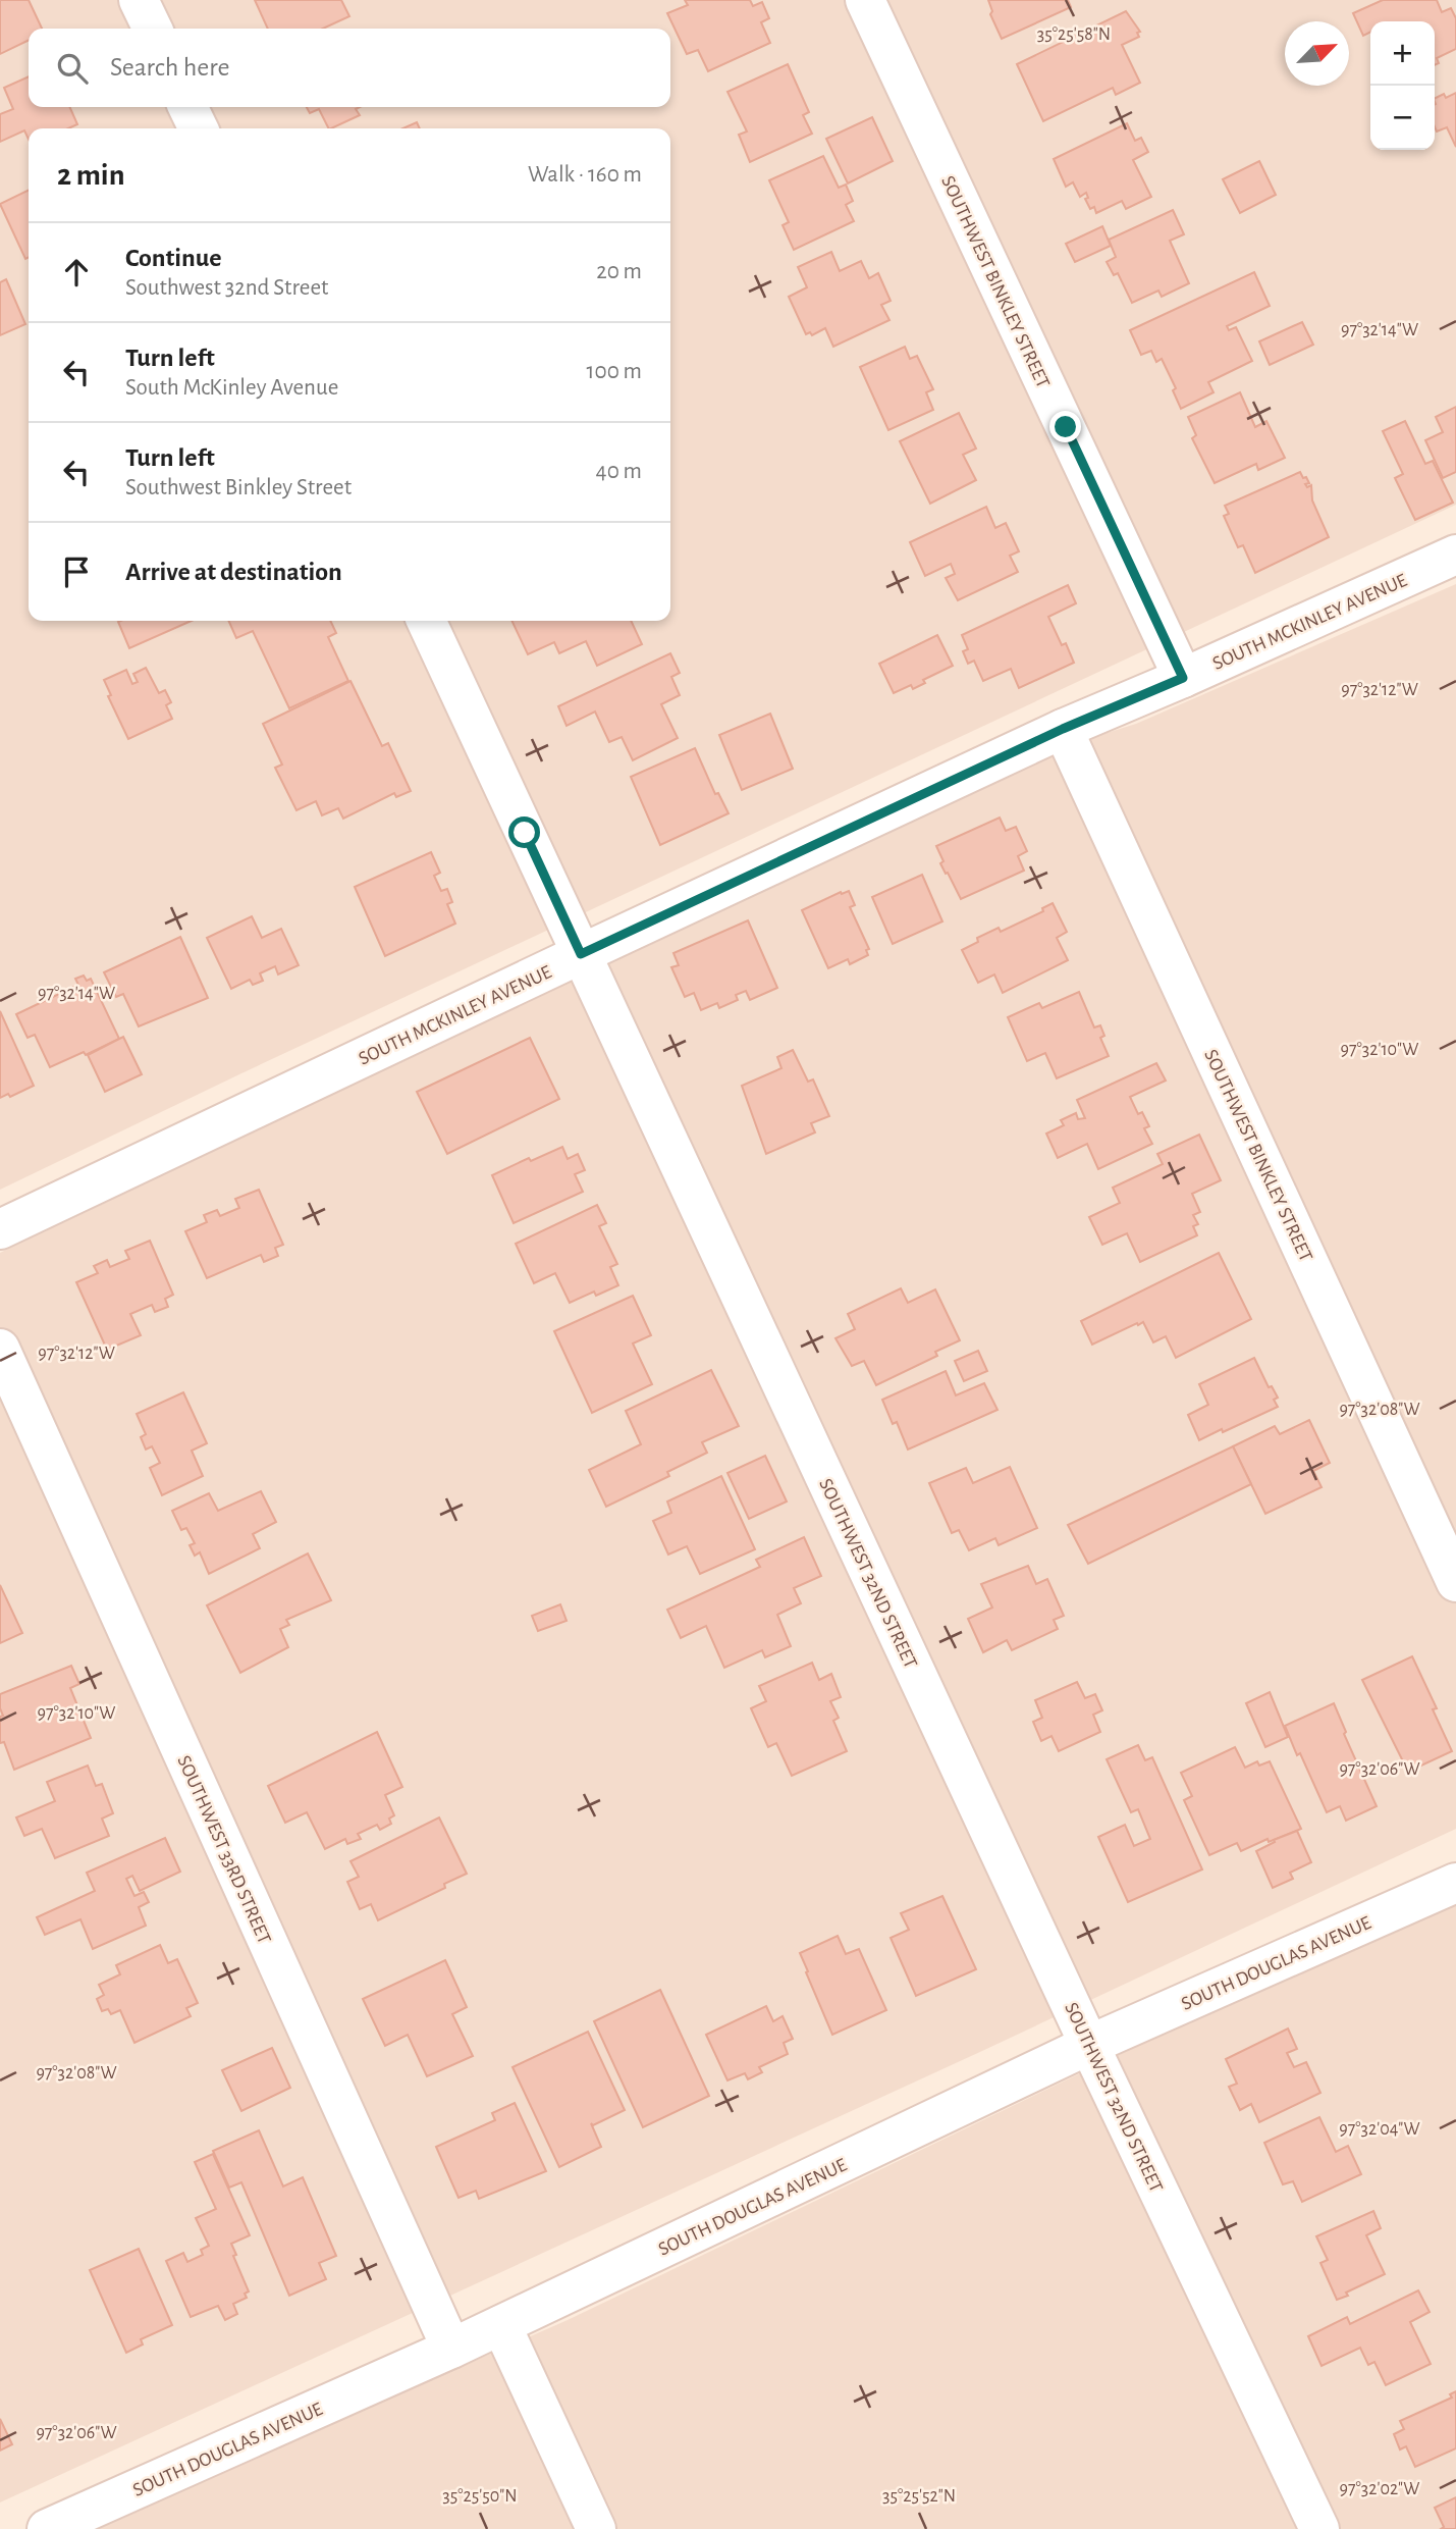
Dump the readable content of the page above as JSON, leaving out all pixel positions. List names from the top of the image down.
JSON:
{
  "streets": {
    "street": [
      "SOUTHWEST BINKLEY STREET",
      "SOUTH MCKINLEY AVENUE",
      "SOUTHWEST 32ND STREET",
      "SOUTHWEST 33RD STREET",
      "SOUTH DOUGLAS AVENUE"
    ]
  },
  "crossings": [
    ["SOUTHWEST BINKLEY STREET", "SOUTH MCKINLEY AVENUE"],
    ["SOUTH MCKINLEY AVENUE", "SOUTHWEST 32ND STREET"],
    ["SOUTHWEST 32ND STREET", "SOUTH DOUGLAS AVENUE"],
    ["SOUTHWEST 33RD STREET", "SOUTH DOUGLAS AVENUE"]
  ],
  "north": "top right",
  "page": {
    "map_buttons": ["+", "−"],
    "search": "Search here",
    "heading": ["2 min", "Walk · 160 m"],
    "list": [
      ["Continue", "Southwest 32nd Street", "20 m"],
      ["Turn left", "South McKinley Avenue", "100 m"],
      ["Turn left", "Southwest Binkley Street", "40 m"],
      "Arrive at destination"
    ]
  },
  "coordinates": [
    "35°25'58\"N",
    "97°32'14\"W",
    "97°32'12\"W",
    "97°32'10\"W",
    "97°32'08\"W",
    "97°32'06\"W",
    "97°32'04\"W",
    "97°32'02\"W",
    "35°25'50\"N",
    "35°25'52\"N"
  ]
}
